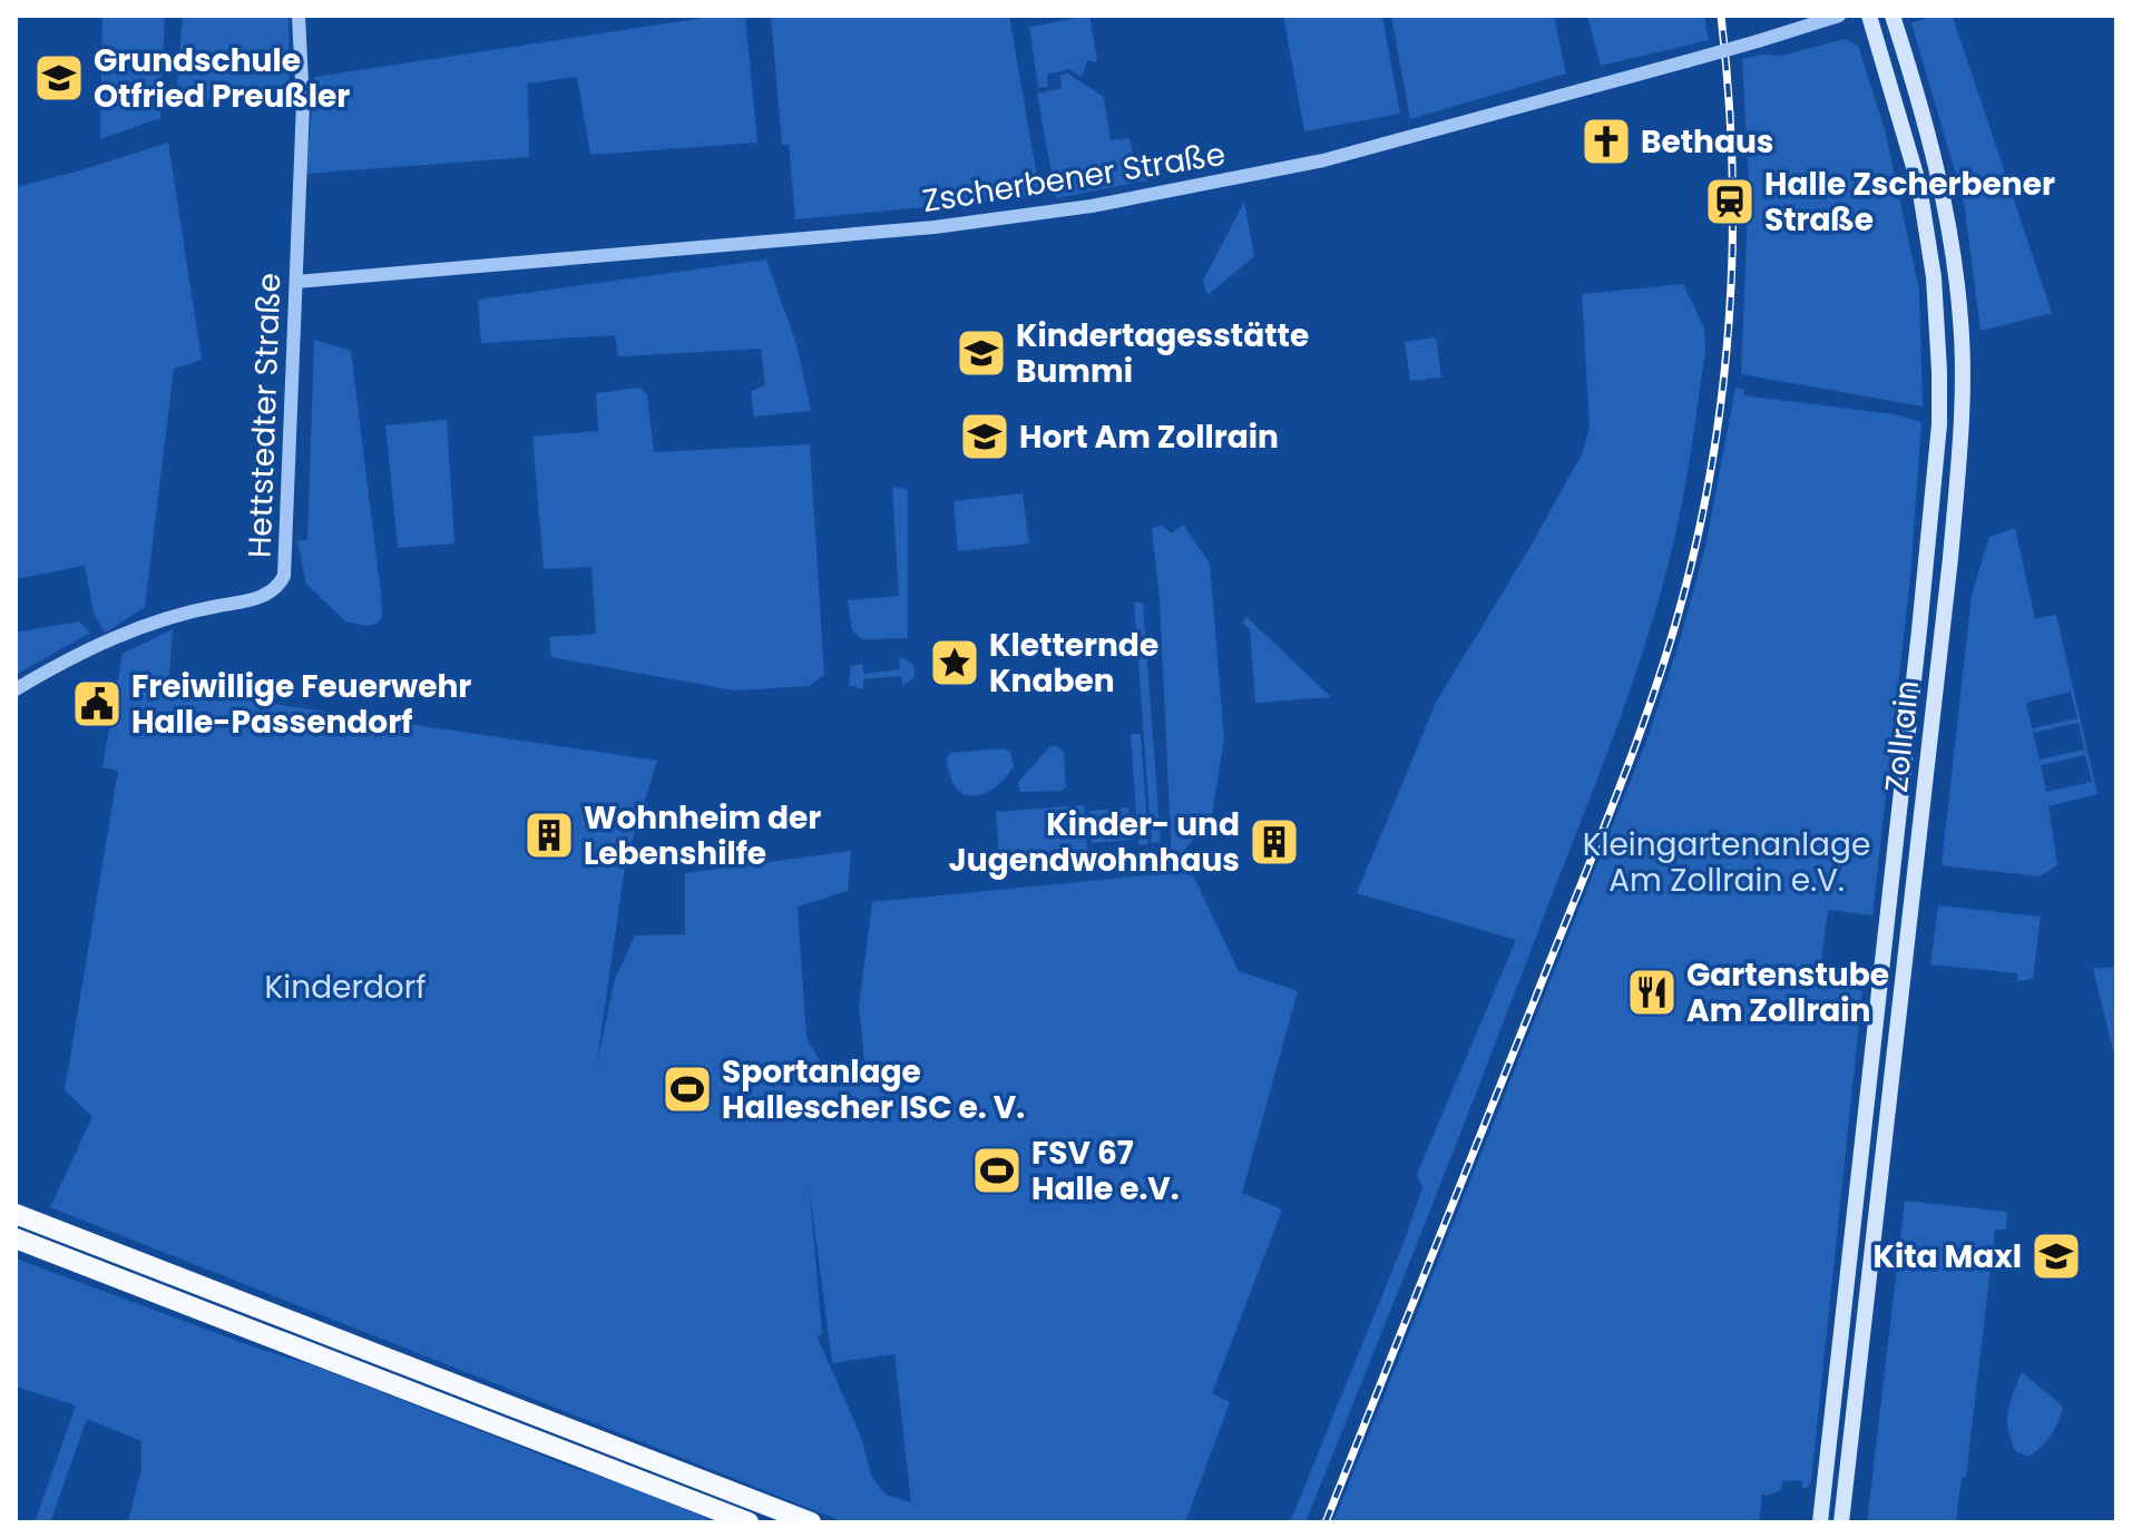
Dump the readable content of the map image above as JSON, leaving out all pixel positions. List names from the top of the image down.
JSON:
{
  "streets": {
    "main road": ["Zollrain"],
    "street": ["Zscherbener Straße", "Hettstedter Straße"]
  },
  "crossings": [
    ["Zscherbener Straße", "Hettstedter Straße"]
  ],
  "parks": ["Kleingartenanlage Am Zollrain e.V.", "Kinderdorf"],
  "places": {
    "school or university": [
      "Grundschule Otfried Preußler",
      "Kindertagesstätte Bummi",
      "Hort Am Zollrain",
      "Kita Maxl"
    ],
    "church": ["Bethaus"],
    "station": ["Halle Zscherbener Straße"],
    "place": ["Kletternde Knaben"],
    "public building": ["Freiwillige Feuerwehr Halle-Passendorf"],
    "building": ["Wohnheim der Lebenshilfe", "Kinder- und Jugendwohnhaus"],
    "restaurant": ["Gartenstube Am Zollrain"],
    "sports": ["Sportanlage Hallescher ISC e. V.", "FSV 67 Halle e.V."]
  }
}
